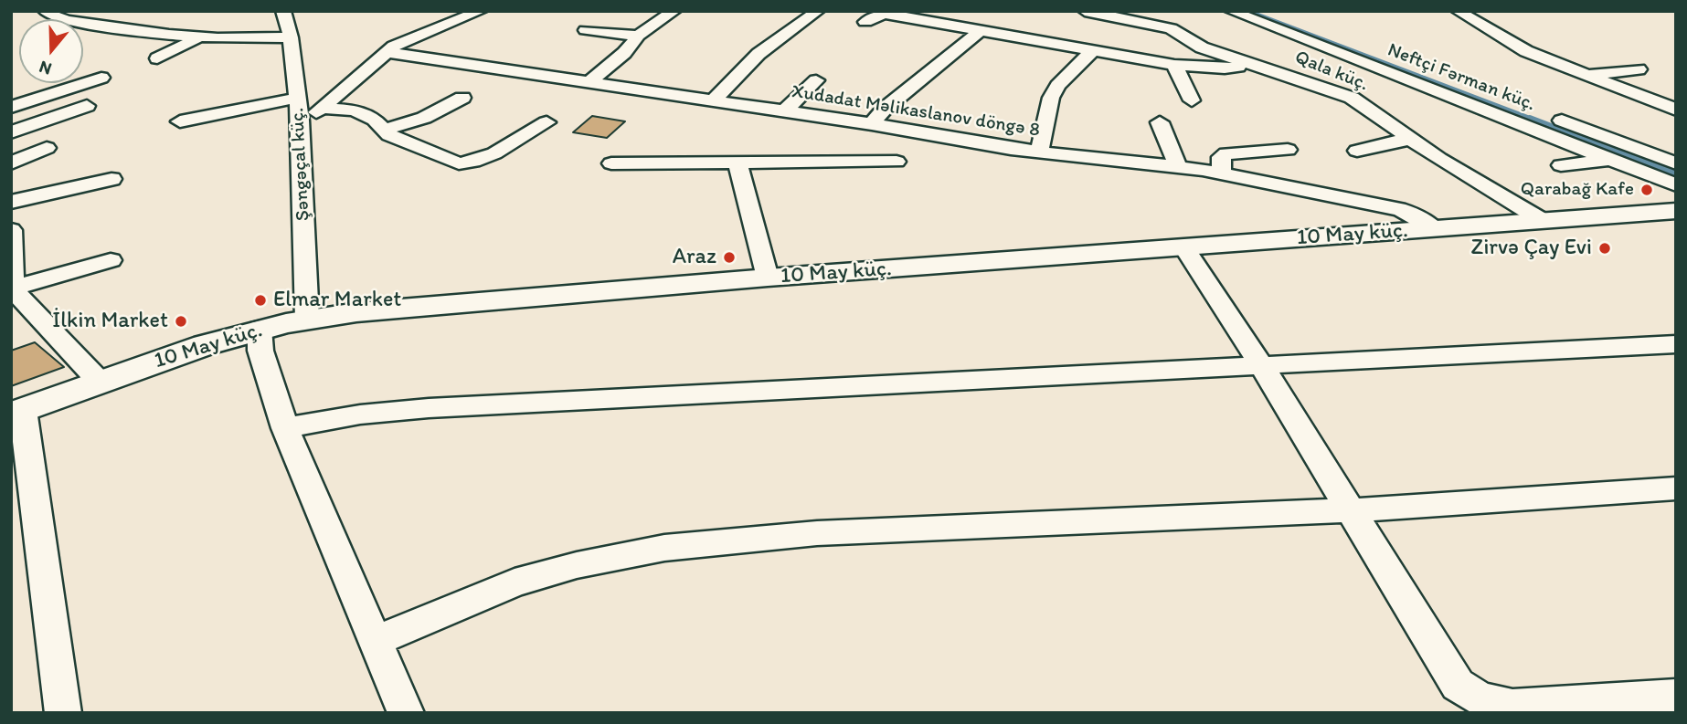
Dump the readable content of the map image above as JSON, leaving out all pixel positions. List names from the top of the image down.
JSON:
{
  "streets": {
    "main road": ["10 May küç."],
    "street": [
      "Qala küç.",
      "Neftçi Fərman küç.",
      "Xudadat Məlikaslanov döngə 8",
      "Şəngəçal küç."
    ]
  },
  "crossings": [
    ["Qala küç.", "10 May küç."],
    ["Xudadat Məlikaslanov döngə 8", "10 May küç."],
    ["Şəngəçal küç.", "10 May küç."]
  ],
  "places": [
    "Qarabağ Kafe",
    "Zirvə Çay Evi",
    "Araz",
    "Elmar Market",
    "İlkin Market"
  ],
  "north": "bottom"
}
